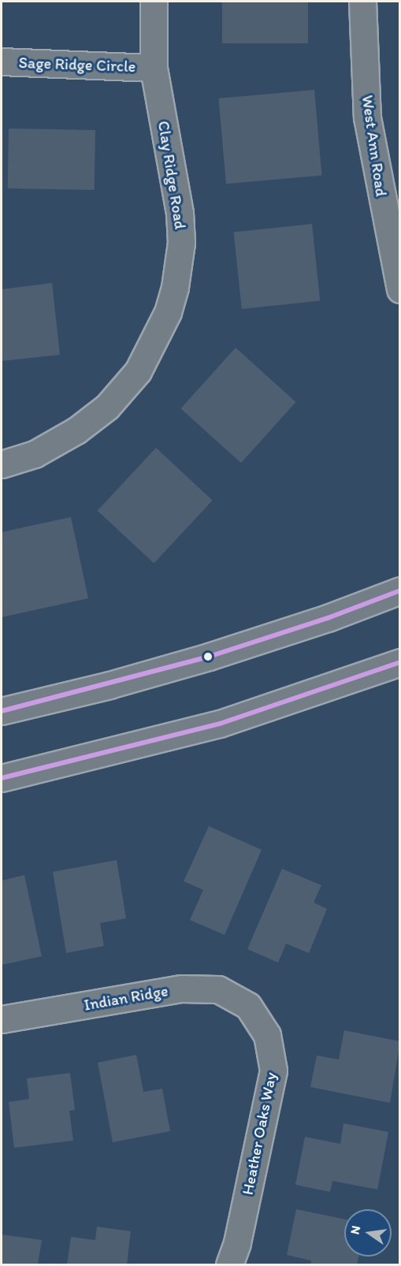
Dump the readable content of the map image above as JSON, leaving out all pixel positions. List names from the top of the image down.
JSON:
{
  "streets": {
    "street": [
      "Sage Ridge Circle",
      "West Ann Road",
      "Clay Ridge Road",
      "Indian Ridge",
      "Heather Oaks Way"
    ]
  },
  "crossings": [
    ["Sage Ridge Circle", "Clay Ridge Road"],
    ["Indian Ridge", "Heather Oaks Way"]
  ],
  "north": "left"
}
